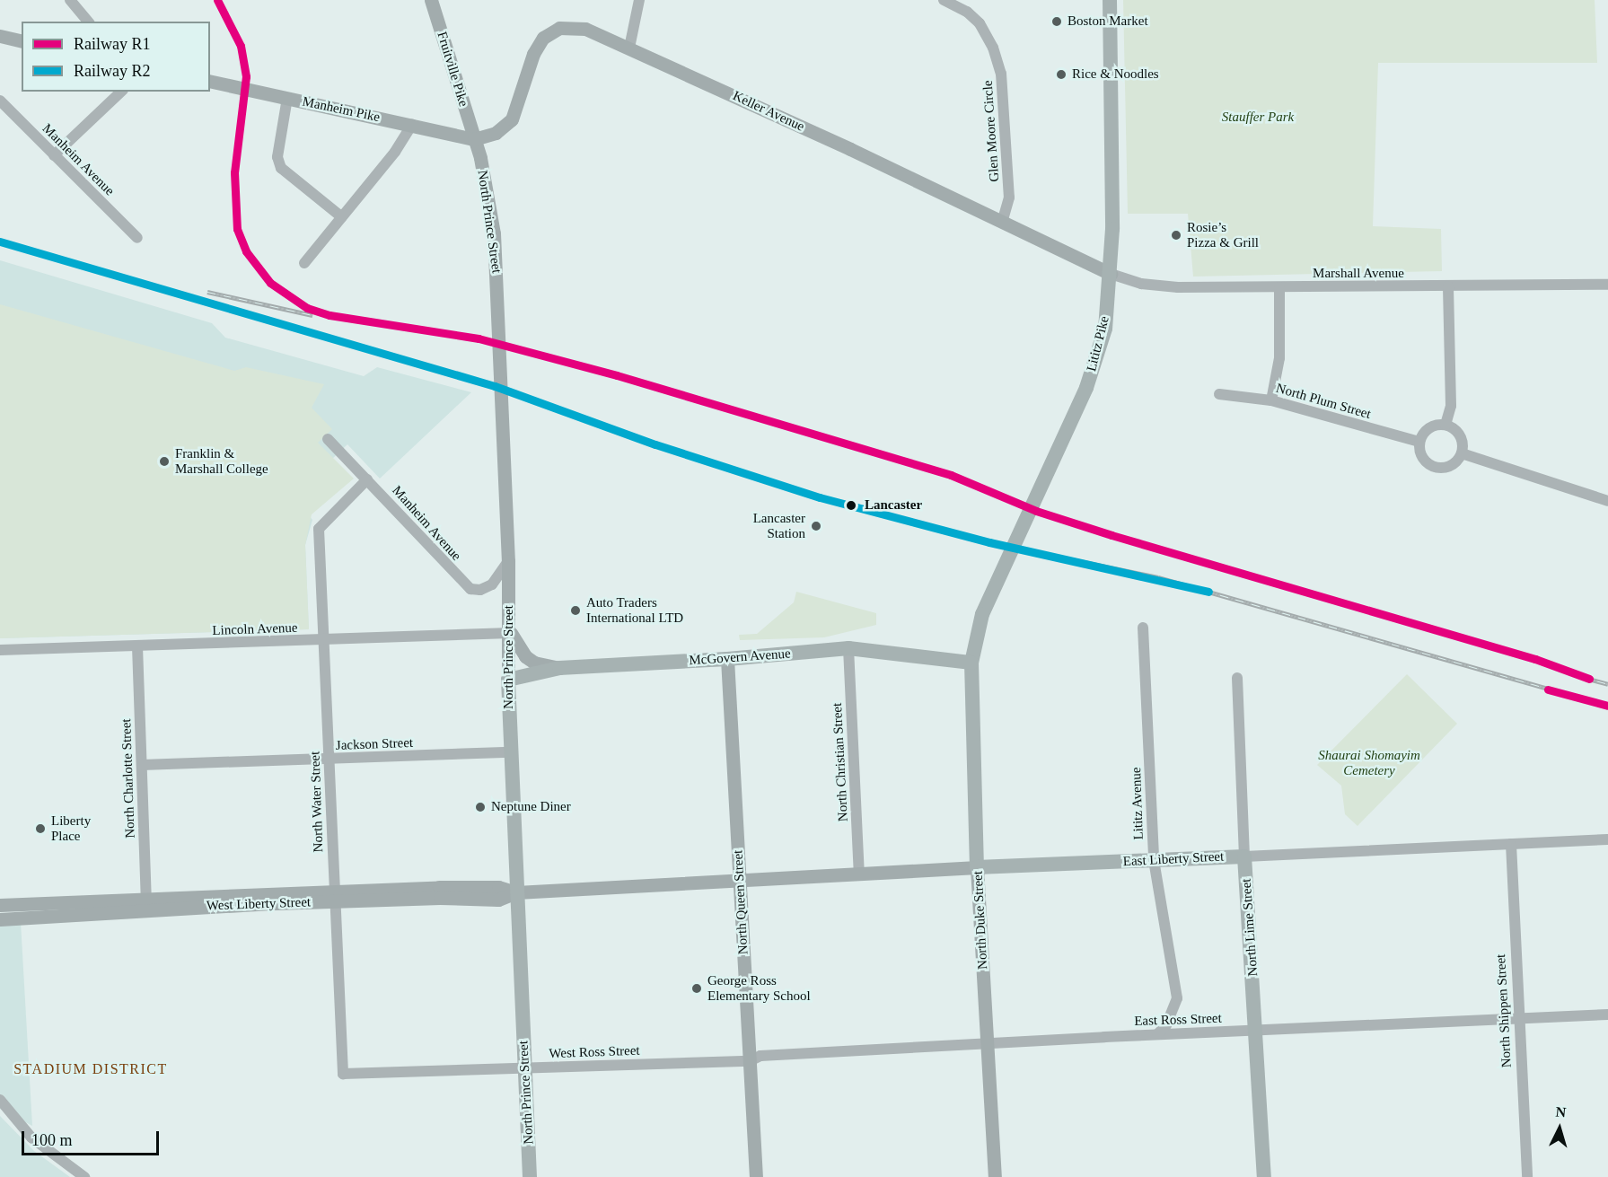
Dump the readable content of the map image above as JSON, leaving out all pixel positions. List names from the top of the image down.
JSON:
{
  "streets": {
    "highway": [
      "North Prince Street",
      "Lititz Pike",
      "McGovern Avenue",
      "East Liberty Street",
      "North Duke Street",
      "North Lime Street"
    ],
    "main road": [
      "Fruitville Pike",
      "Manheim Pike",
      "Keller Avenue",
      "North Queen Street",
      "West Liberty Street"
    ],
    "street": [
      "Glen Moore Circle",
      "Manheim Avenue",
      "Marshall Avenue",
      "North Plum Street",
      "Lincoln Avenue",
      "Jackson Street",
      "North Christian Street",
      "North Charlotte Street",
      "North Water Street",
      "Lititz Avenue",
      "North Shippen Street",
      "East Ross Street",
      "West Ross Street"
    ]
  },
  "crossings": [
    ["Fruitville Pike", "Manheim Pike"],
    ["Fruitville Pike", "Keller Avenue"],
    ["Fruitville Pike", "North Prince Street"],
    ["Manheim Pike", "Keller Avenue"],
    ["Manheim Pike", "North Prince Street"],
    ["Keller Avenue", "Glen Moore Circle"],
    ["Keller Avenue", "North Prince Street"],
    ["Keller Avenue", "Marshall Avenue"],
    ["Keller Avenue", "Lititz Pike"],
    ["Manheim Avenue", "North Prince Street"],
    ["Manheim Avenue", "North Water Street"],
    ["North Prince Street", "Lincoln Avenue"],
    ["North Prince Street", "McGovern Avenue"],
    ["North Prince Street", "Jackson Street"],
    ["North Prince Street", "West Liberty Street"],
    ["North Prince Street", "West Ross Street"],
    ["Marshall Avenue", "Lititz Pike"],
    ["Lititz Pike", "McGovern Avenue"],
    ["Lititz Pike", "North Duke Street"],
    ["Lincoln Avenue", "North Charlotte Street"],
    ["Lincoln Avenue", "North Water Street"],
    ["McGovern Avenue", "North Christian Street"],
    ["McGovern Avenue", "North Queen Street"],
    ["McGovern Avenue", "North Duke Street"],
    ["Jackson Street", "North Charlotte Street"],
    ["Jackson Street", "North Water Street"],
    ["North Christian Street", "East Liberty Street"],
    ["North Charlotte Street", "West Liberty Street"],
    ["North Water Street", "West Liberty Street"],
    ["North Water Street", "West Ross Street"],
    ["Lititz Avenue", "East Liberty Street"],
    ["Lititz Avenue", "East Ross Street"],
    ["East Liberty Street", "North Queen Street"],
    ["East Liberty Street", "West Liberty Street"],
    ["East Liberty Street", "North Duke Street"],
    ["East Liberty Street", "North Lime Street"],
    ["East Liberty Street", "North Shippen Street"],
    ["North Queen Street", "West Liberty Street"],
    ["North Queen Street", "East Ross Street"],
    ["North Queen Street", "West Ross Street"],
    ["North Duke Street", "East Ross Street"],
    ["North Lime Street", "East Ross Street"],
    ["North Shippen Street", "East Ross Street"],
    ["East Ross Street", "West Ross Street"]
  ],
  "districts": ["STADIUM DISTRICT"],
  "parks": ["Stauffer Park", "Shaurai Shomayim Cemetery"],
  "places": [
    "Boston Market",
    "Rice & Noodles",
    "Rosie’s Pizza & Grill",
    "Franklin & Marshall College",
    "Lancaster",
    "Lancaster Station",
    "Auto Traders International LTD",
    "Neptune Diner",
    "Liberty Place",
    "George Ross Elementary School"
  ],
  "lines": ["rail line R1", "rail line R2"],
  "legend": ["Railway R1", "Railway R2"],
  "scale_bar": "100 m",
  "north": "top"
}
